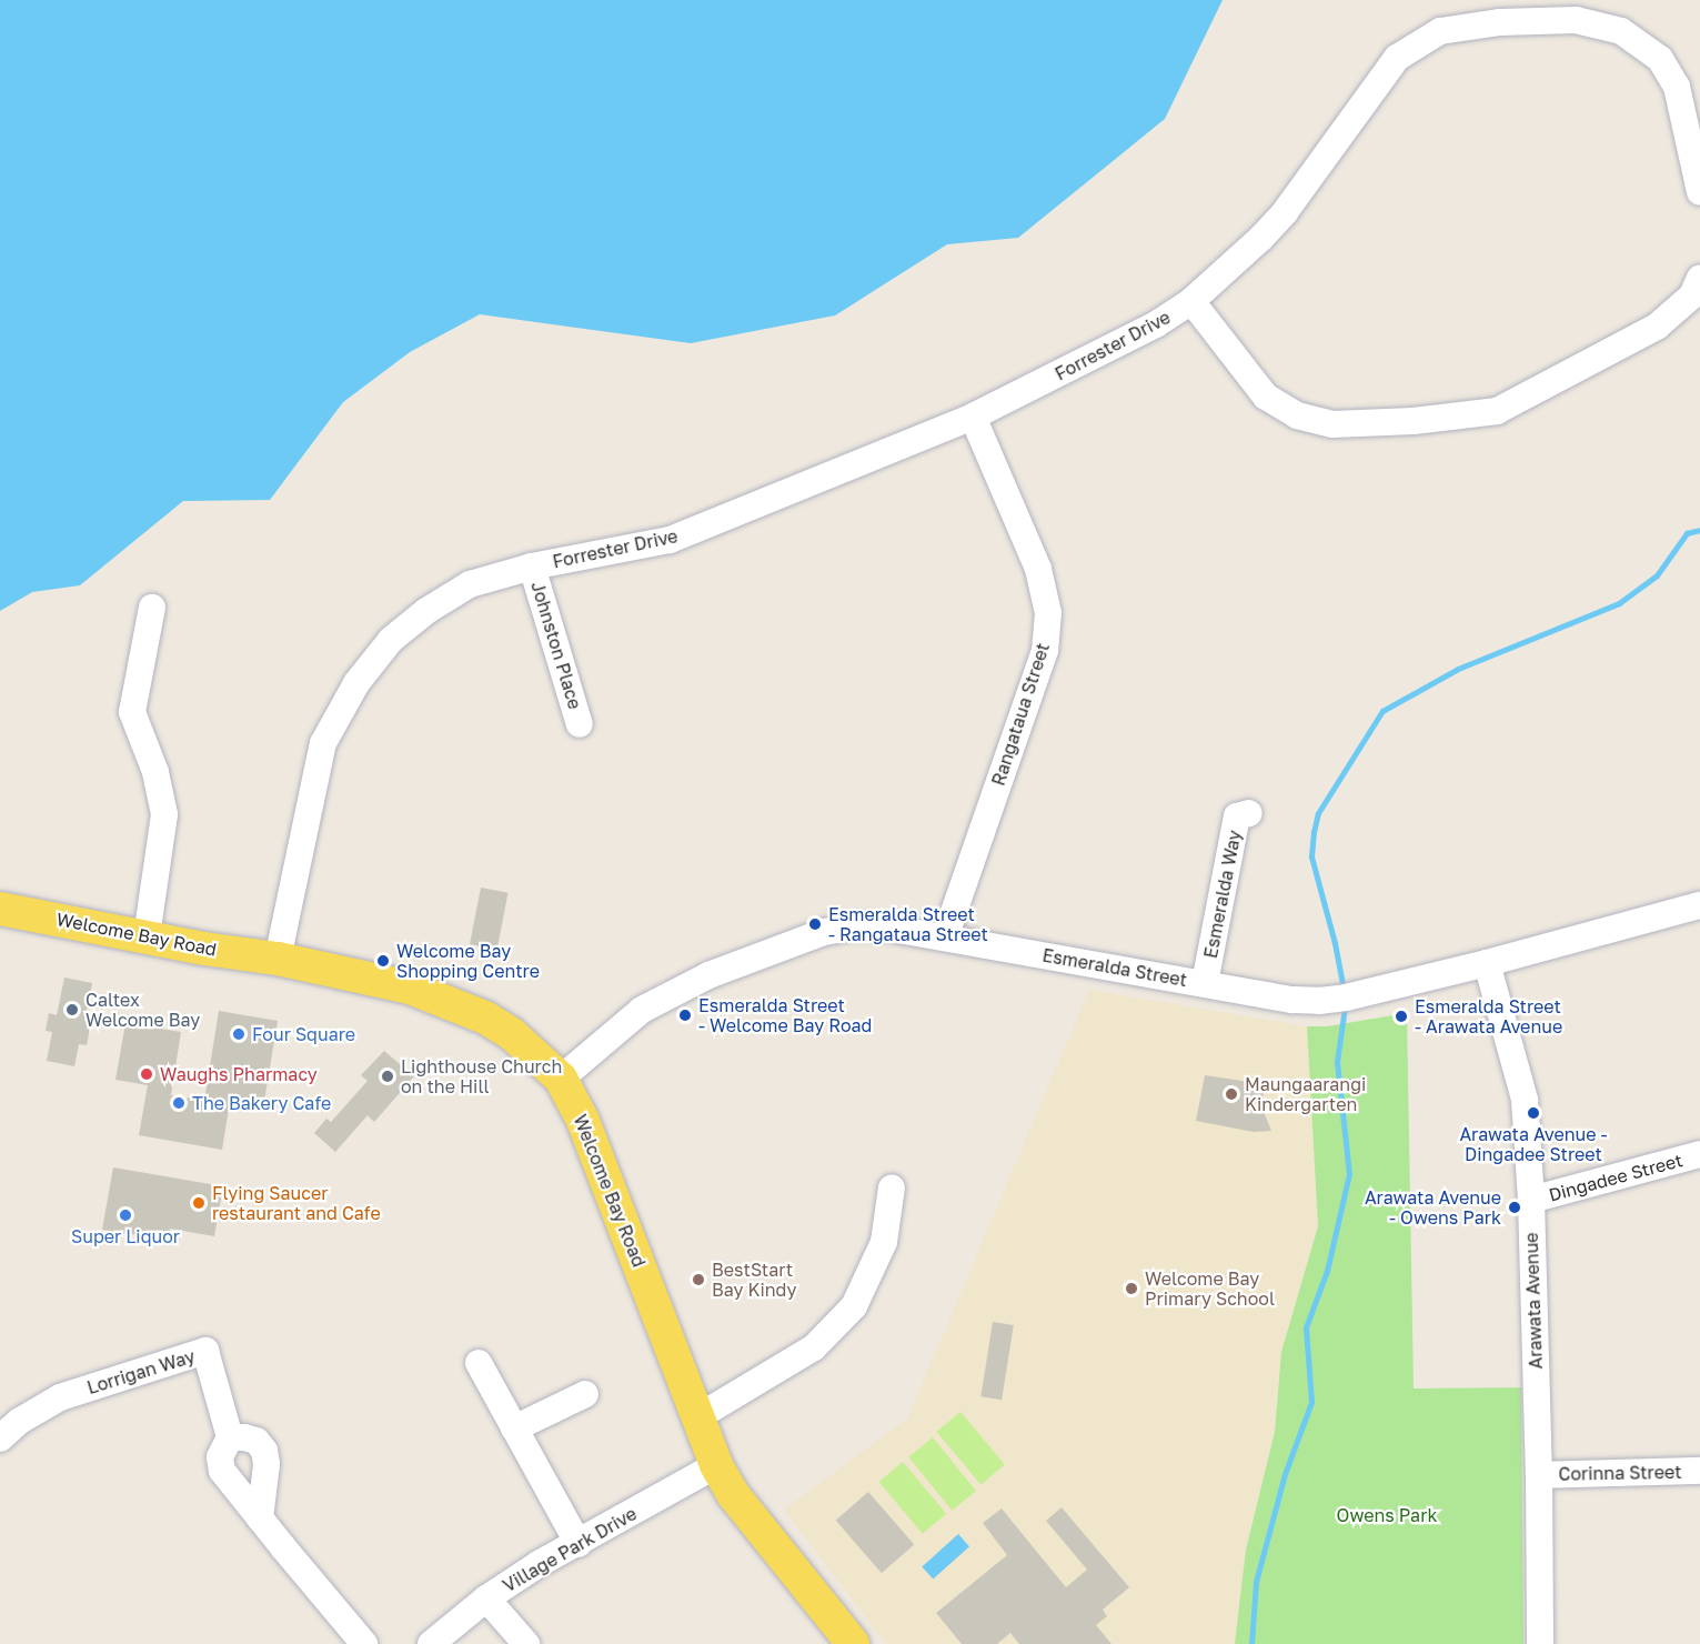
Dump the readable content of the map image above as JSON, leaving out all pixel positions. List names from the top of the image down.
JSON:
{
  "streets": {
    "main road": ["Welcome Bay Road"],
    "street": [
      "Forrester Drive",
      "Johnston Place",
      "Rangataua Street",
      "Esmeralda Way",
      "Esmeralda Street",
      "Dingadee Street",
      "Arawata Avenue",
      "Lorrigan Way",
      "Corinna Street",
      "Village Park Drive"
    ]
  },
  "crossings": [
    ["Forrester Drive", "Johnston Place"],
    ["Forrester Drive", "Rangataua Street"],
    ["Forrester Drive", "Welcome Bay Road"],
    ["Rangataua Street", "Esmeralda Street"],
    ["Esmeralda Way", "Esmeralda Street"],
    ["Welcome Bay Road", "Esmeralda Street"],
    ["Welcome Bay Road", "Village Park Drive"],
    ["Esmeralda Street", "Arawata Avenue"],
    ["Dingadee Street", "Arawata Avenue"],
    ["Arawata Avenue", "Corinna Street"]
  ],
  "parks": ["Owens Park"],
  "places": [
    "Esmeralda Street - Rangataua Street",
    "Welcome Bay Shopping Centre",
    "Caltex Welcome Bay",
    "Esmeralda Street - Welcome Bay Road",
    "Esmeralda Street - Arawata Avenue",
    "Four Square",
    "Waughs Pharmacy",
    "Lighthouse Church on the Hill",
    "Maungaarangi Kindergarten",
    "The Bakery Cafe",
    "Arawata Avenue - Dingadee Street",
    "Flying Saucer restaurant and Cafe",
    "Arawata Avenue - Owens Park",
    "Super Liquor",
    "BestStart Bay Kindy",
    "Welcome Bay Primary School"
  ]
}
